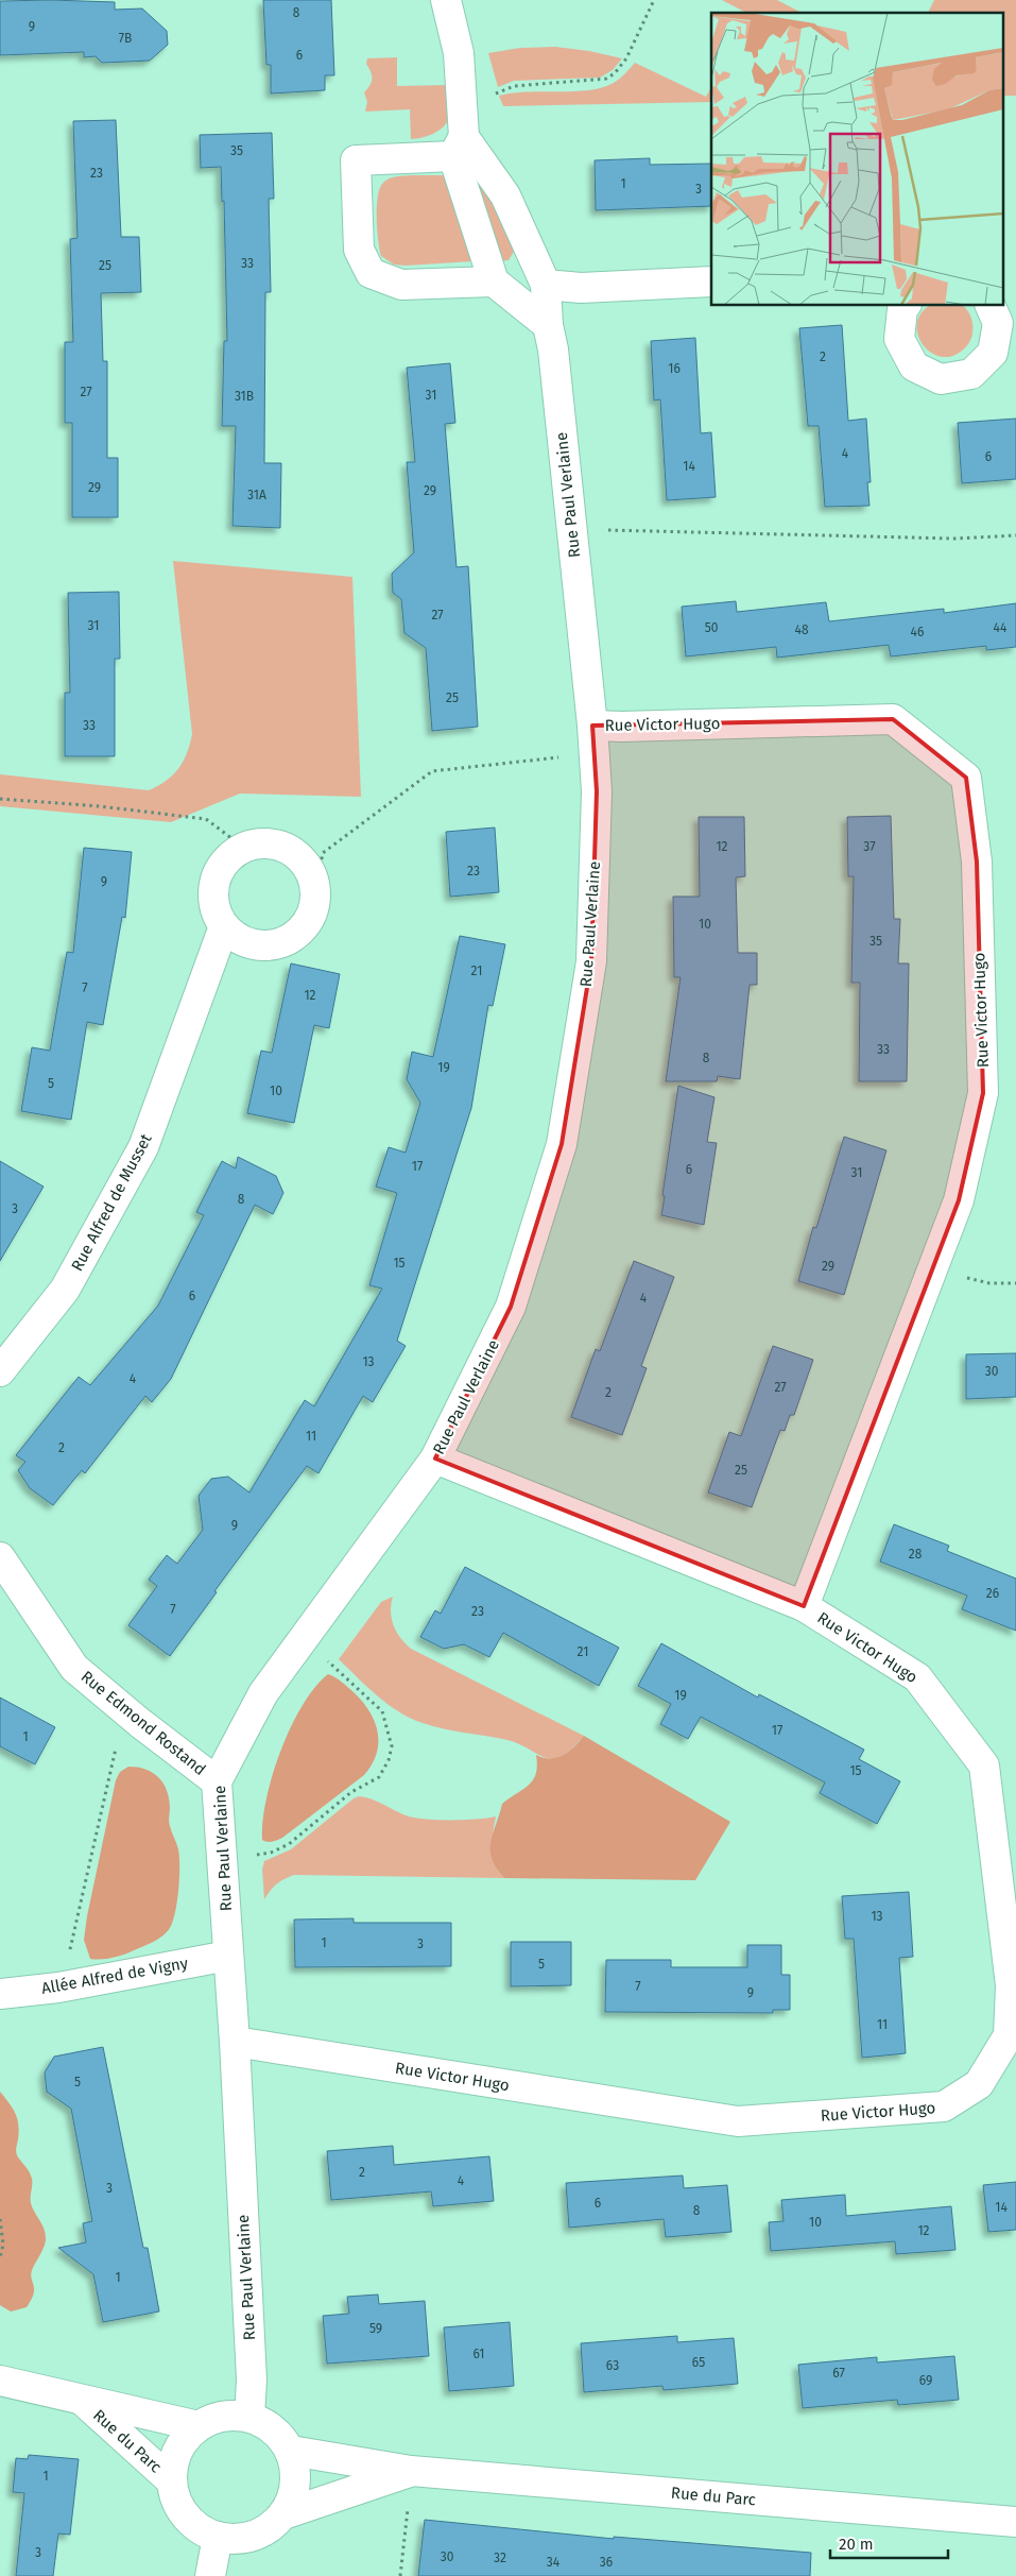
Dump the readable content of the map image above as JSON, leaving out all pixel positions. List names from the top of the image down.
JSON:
{
  "streets": {
    "street": [
      "Rue Paul Verlaine",
      "Rue Victor Hugo",
      "Rue Alfred de Musset",
      "Rue Edmond Rostand",
      "Allée Alfred de Vigny",
      "Rue du Parc"
    ]
  },
  "crossings": [
    ["Rue Paul Verlaine", "Rue Victor Hugo"],
    ["Rue Paul Verlaine", "Rue Edmond Rostand"],
    ["Rue Paul Verlaine", "Allée Alfred de Vigny"],
    ["Rue Paul Verlaine", "Rue du Parc"]
  ],
  "house_numbers": [
    "8",
    "9",
    "7B",
    "6",
    "35",
    "23",
    "1",
    "3",
    "33",
    "25",
    "2",
    "16",
    "27",
    "31",
    "31B",
    "4",
    "6",
    "14",
    "29",
    "29",
    "31A",
    "27",
    "31",
    "50",
    "44",
    "48",
    "46",
    "25",
    "33",
    "12",
    "37",
    "23",
    "9",
    "10",
    "35",
    "21",
    "7",
    "12",
    "33",
    "8",
    "19",
    "5",
    "10",
    "17",
    "6",
    "31",
    "8",
    "3",
    "15",
    "29",
    "6",
    "4",
    "13",
    "30",
    "4",
    "27",
    "2",
    "11",
    "2",
    "25",
    "9",
    "28",
    "26",
    "7",
    "23",
    "21",
    "19",
    "17",
    "1",
    "15",
    "13",
    "1",
    "3",
    "5",
    "7",
    "9",
    "11",
    "5",
    "2",
    "4",
    "3",
    "6",
    "14",
    "8",
    "10",
    "12",
    "1",
    "59",
    "61",
    "65",
    "63",
    "67",
    "69",
    "1",
    "3",
    "30",
    "32",
    "34",
    "36"
  ],
  "scale_bar": "20 m"
}
